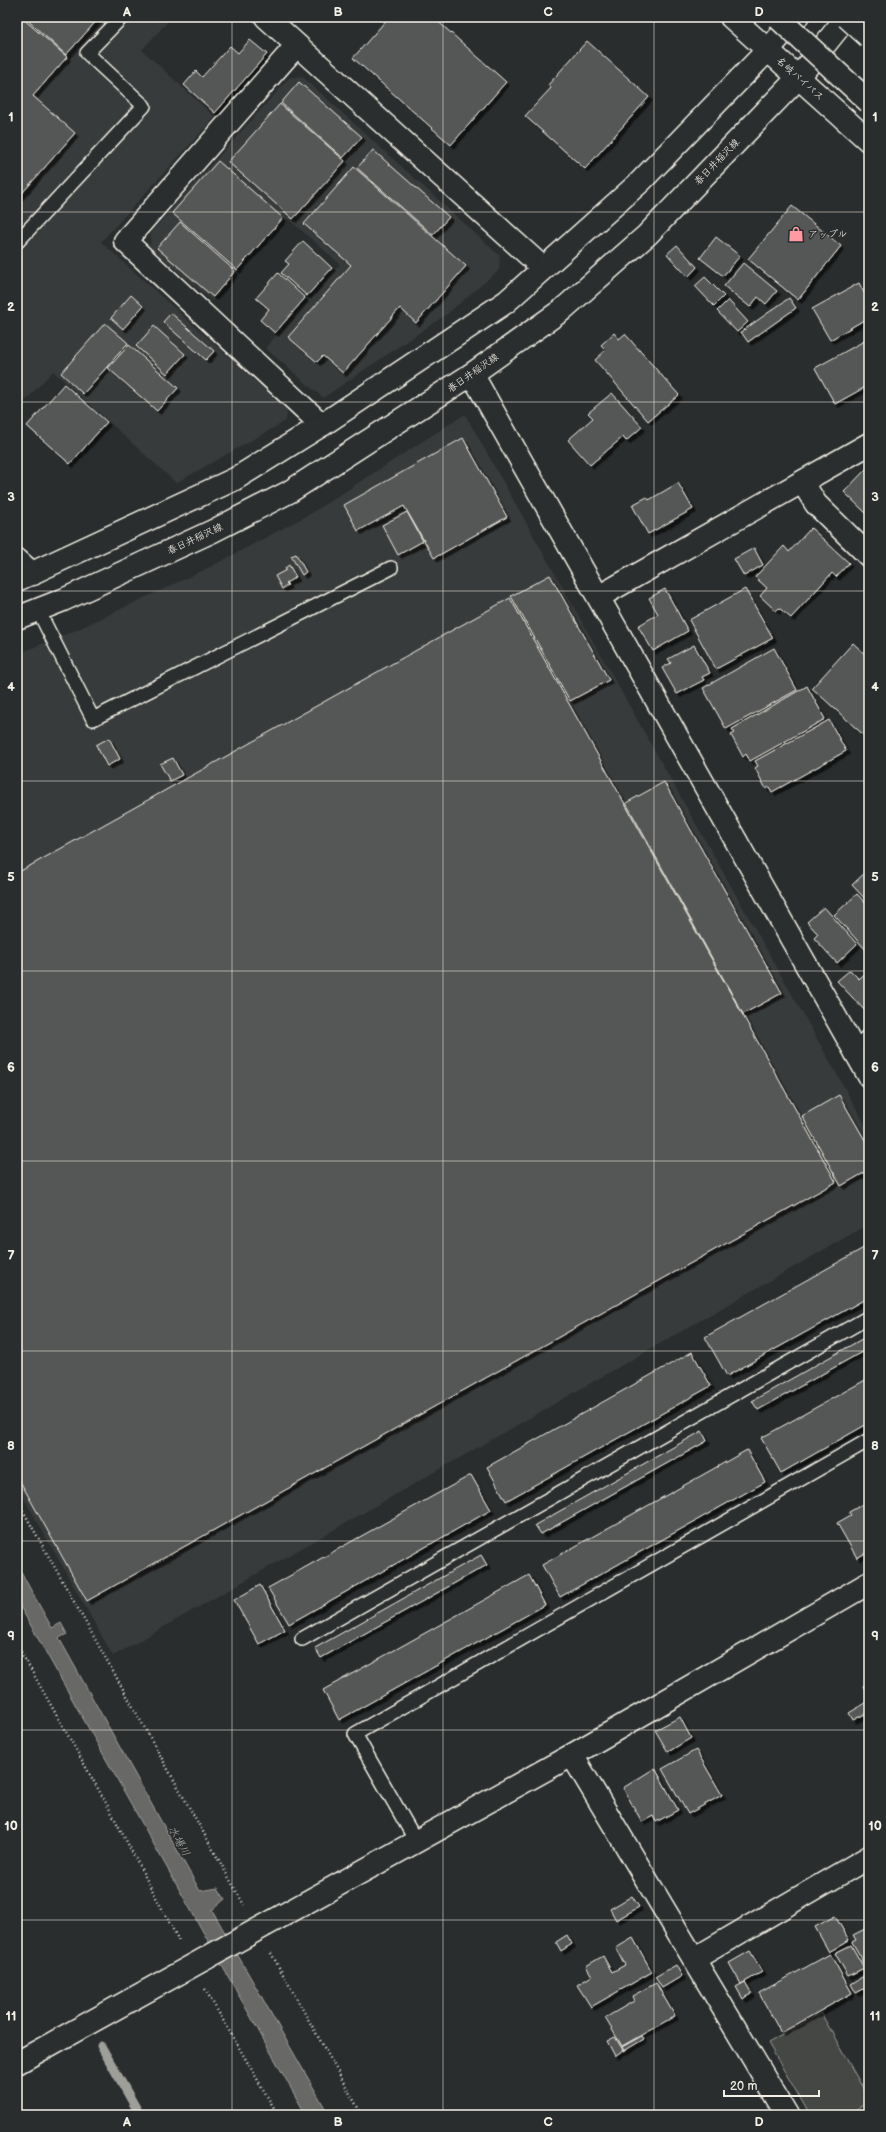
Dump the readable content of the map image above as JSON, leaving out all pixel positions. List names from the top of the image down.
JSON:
{
  "streets": {
    "main road": ["名岐バイパス", "春日井稲沢線"]
  },
  "crossings": [
    ["名岐バイパス", "春日井稲沢線"]
  ],
  "water": ["水場川"],
  "places": {
    "shop": ["アップル"]
  },
  "scale_bar": "20 m",
  "grid": {
    "columns": [
      "A",
      "B",
      "C",
      "D"
    ],
    "rows": [
      "1",
      "2",
      "3",
      "4",
      "5",
      "6",
      "7",
      "8",
      "9",
      "10",
      "11"
    ]
  }
}
